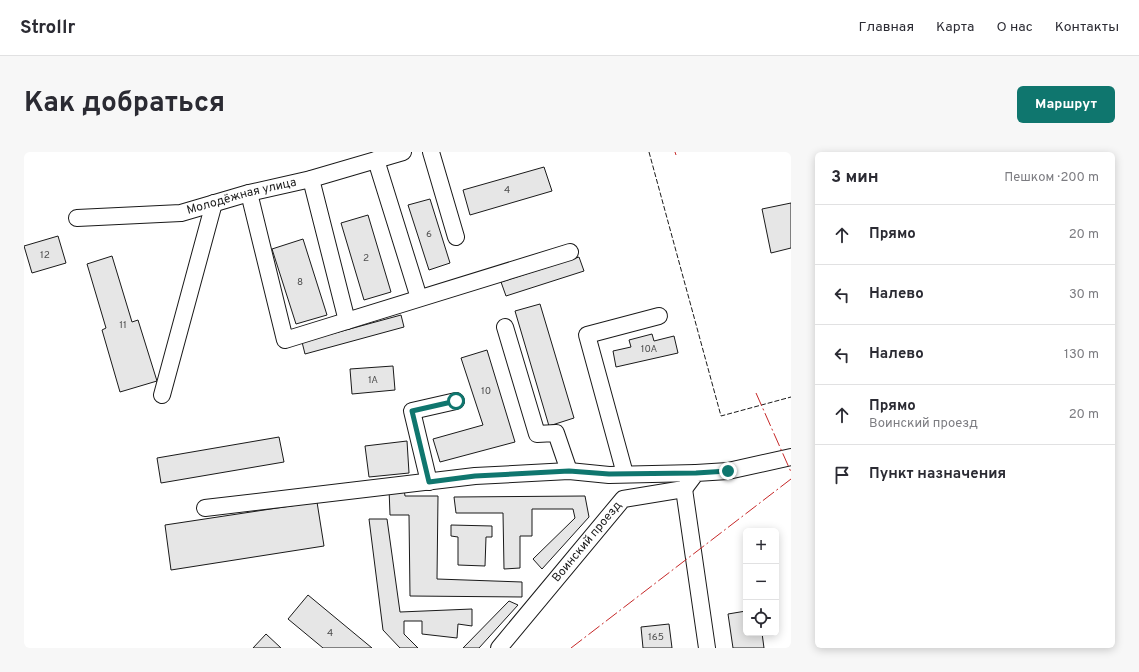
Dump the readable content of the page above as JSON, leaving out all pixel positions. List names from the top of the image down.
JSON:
{
  "streets": {
    "street": ["Молодёжная улица", "Воинский проезд"]
  },
  "house_numbers": [
    "4",
    "6",
    "12",
    "2",
    "8",
    "11",
    "10А",
    "1А",
    "10",
    "4",
    "165"
  ],
  "page": {
    "header": "Strollr",
    "nav": [
      "Главная",
      "Карта",
      "О нас",
      "Контакты"
    ],
    "title": "Как добраться",
    "buttons": "Маршрут",
    "heading": ["3 мин", "Пешком · 200 m"],
    "list": [
      ["Прямо", "20 m"],
      ["Налево", "30 m"],
      ["Налево", "130 m"],
      ["Прямо", "Воинский проезд", "20 m"],
      "Пункт назначения"
    ],
    "map_buttons": ["+", "−"]
  }
}
